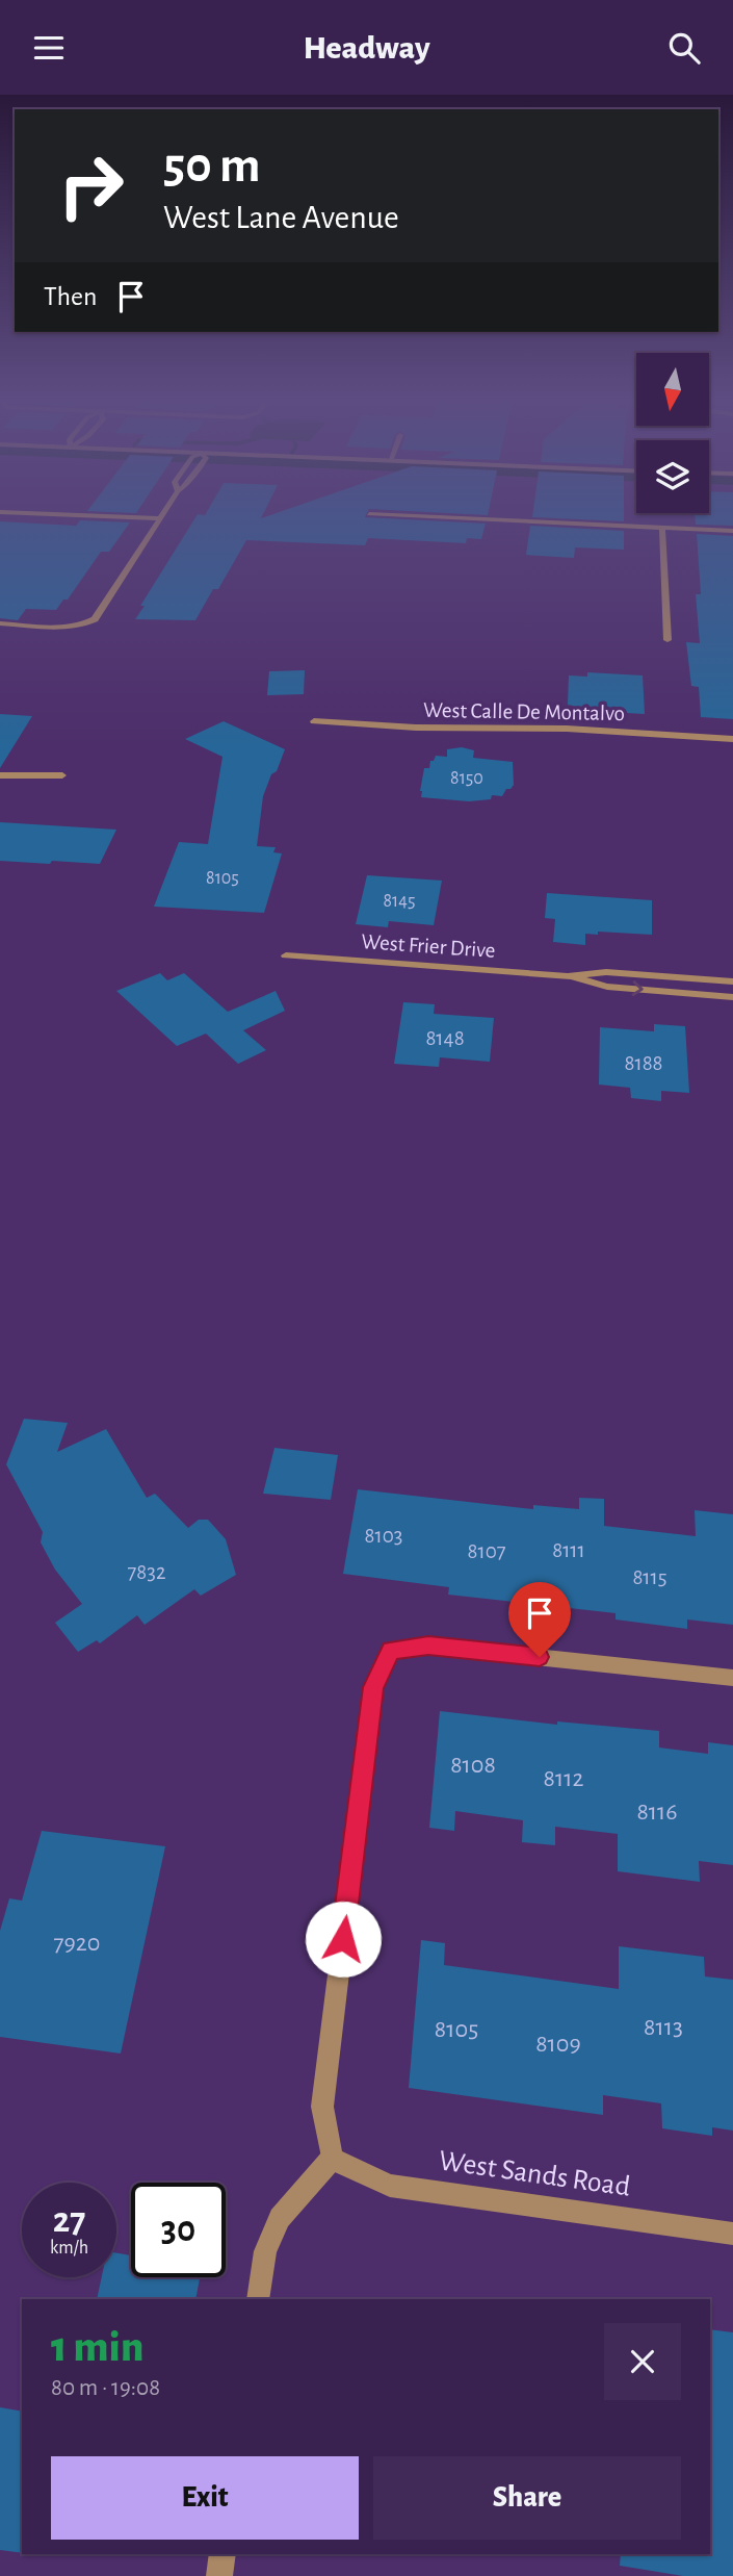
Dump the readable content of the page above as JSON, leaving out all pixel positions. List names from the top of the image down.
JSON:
{
  "streets": {
    "street": ["West Calle De Montalvo", "West Frier Drive", "West Sands Road"]
  },
  "house_numbers": [
    "8150",
    "8105",
    "8145",
    "8148",
    "8188",
    "8103",
    "8111",
    "8107",
    "7832",
    "8115",
    "8108",
    "8112",
    "8116",
    "7920",
    "8113",
    "8105",
    "8109"
  ],
  "north": "bottom",
  "page": {
    "header": "Headway",
    "turn": ["50 m", "West Lane Avenue"],
    "then": "Then",
    "speed": "27 km/h",
    "limit": "30",
    "heading": ["1 min", "80 m · 19:08"],
    "buttons": ["Exit", "Share"]
  }
}
